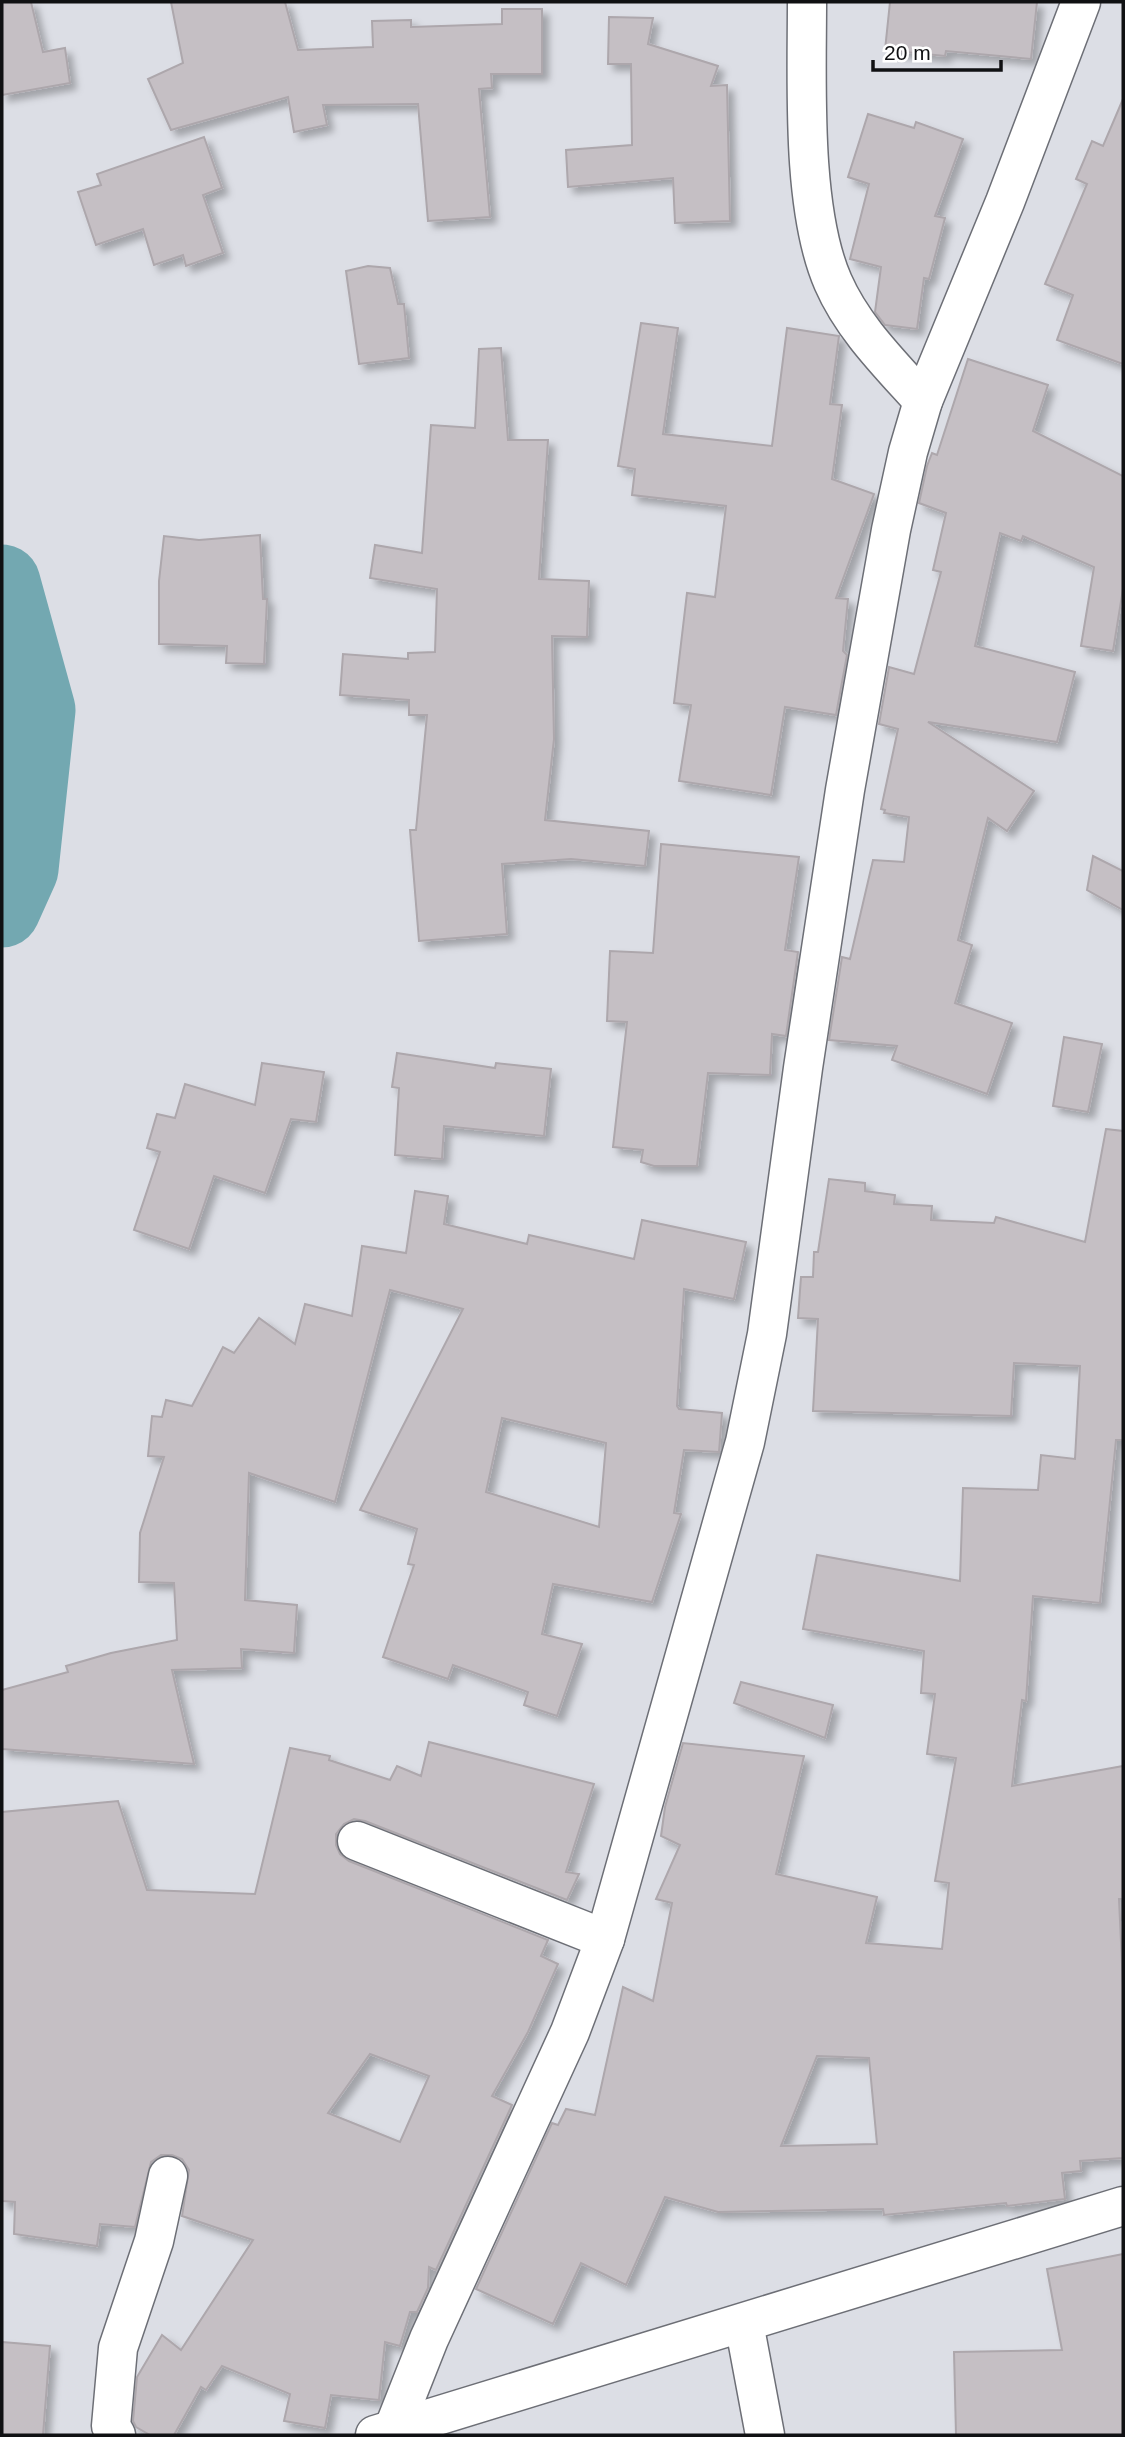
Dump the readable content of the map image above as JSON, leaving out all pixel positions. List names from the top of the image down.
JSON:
{
  "scale_bar": "20 m"
}
